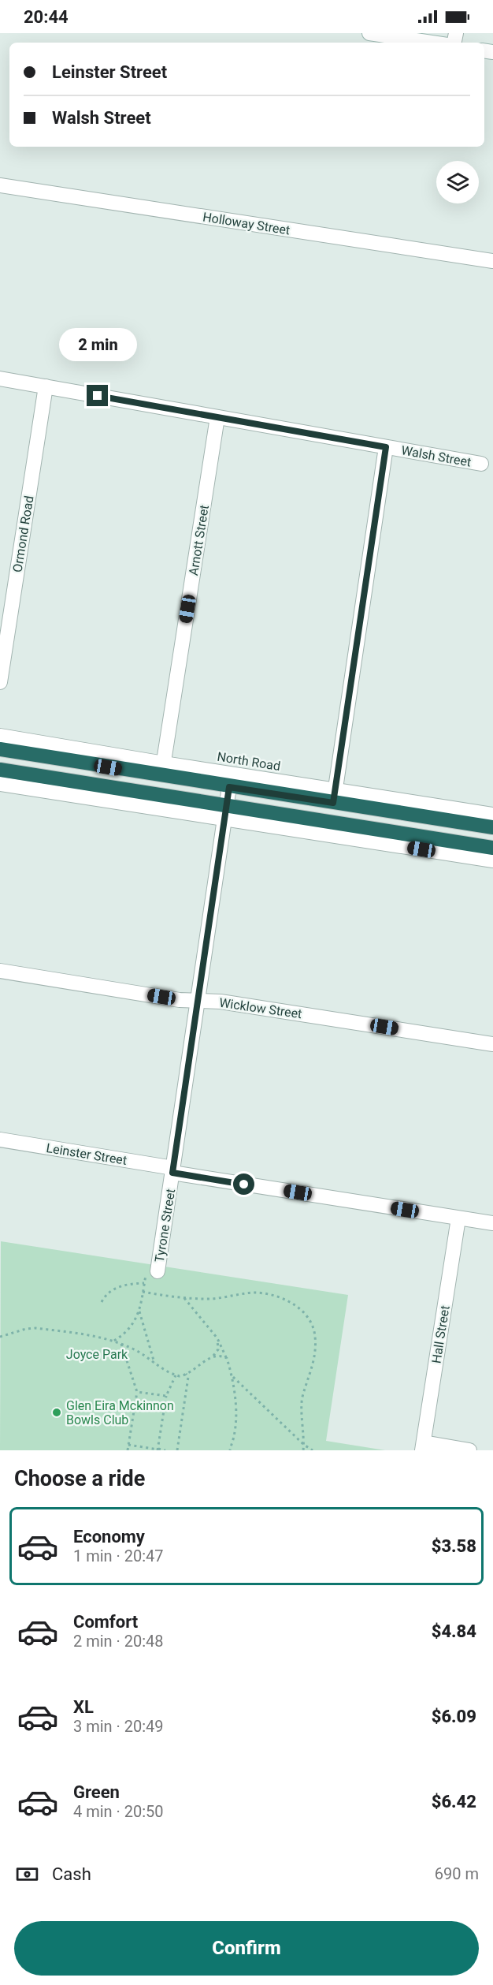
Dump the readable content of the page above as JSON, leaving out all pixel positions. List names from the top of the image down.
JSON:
{
  "streets": {
    "highway": ["North Road"],
    "street": [
      "Holloway Street",
      "Walsh Street",
      "Ormond Road",
      "Arnott Street",
      "Wicklow Street",
      "Leinster Street",
      "Tyrone Street",
      "Hall Street"
    ]
  },
  "crossings": [
    ["Walsh Street", "Ormond Road"],
    ["Walsh Street", "Arnott Street"],
    ["Arnott Street", "North Road"],
    ["North Road", "Tyrone Street"],
    ["Wicklow Street", "Tyrone Street"],
    ["Leinster Street", "Tyrone Street"],
    ["Leinster Street", "Hall Street"]
  ],
  "parks": ["Joyce Park"],
  "places": ["Glen Eira Mckinnon Bowls Club"],
  "page": {
    "status": "20:44",
    "banner": ["Leinster Street", "Walsh Street"],
    "bubble": "2 min",
    "heading": "Choose a ride",
    "list": [
      {
        "name": "Economy",
        "note": "1 min · 20:47",
        "value": "$3.58"
      },
      {
        "name": "Comfort",
        "note": "2 min · 20:48",
        "value": "$4.84"
      },
      {
        "name": "XL",
        "note": "3 min · 20:49",
        "value": "$6.09"
      },
      {
        "name": "Green",
        "note": "4 min · 20:50",
        "value": "$6.42"
      }
    ],
    "pay": ["Cash", "690 m"],
    "buttons": "Confirm"
  }
}
